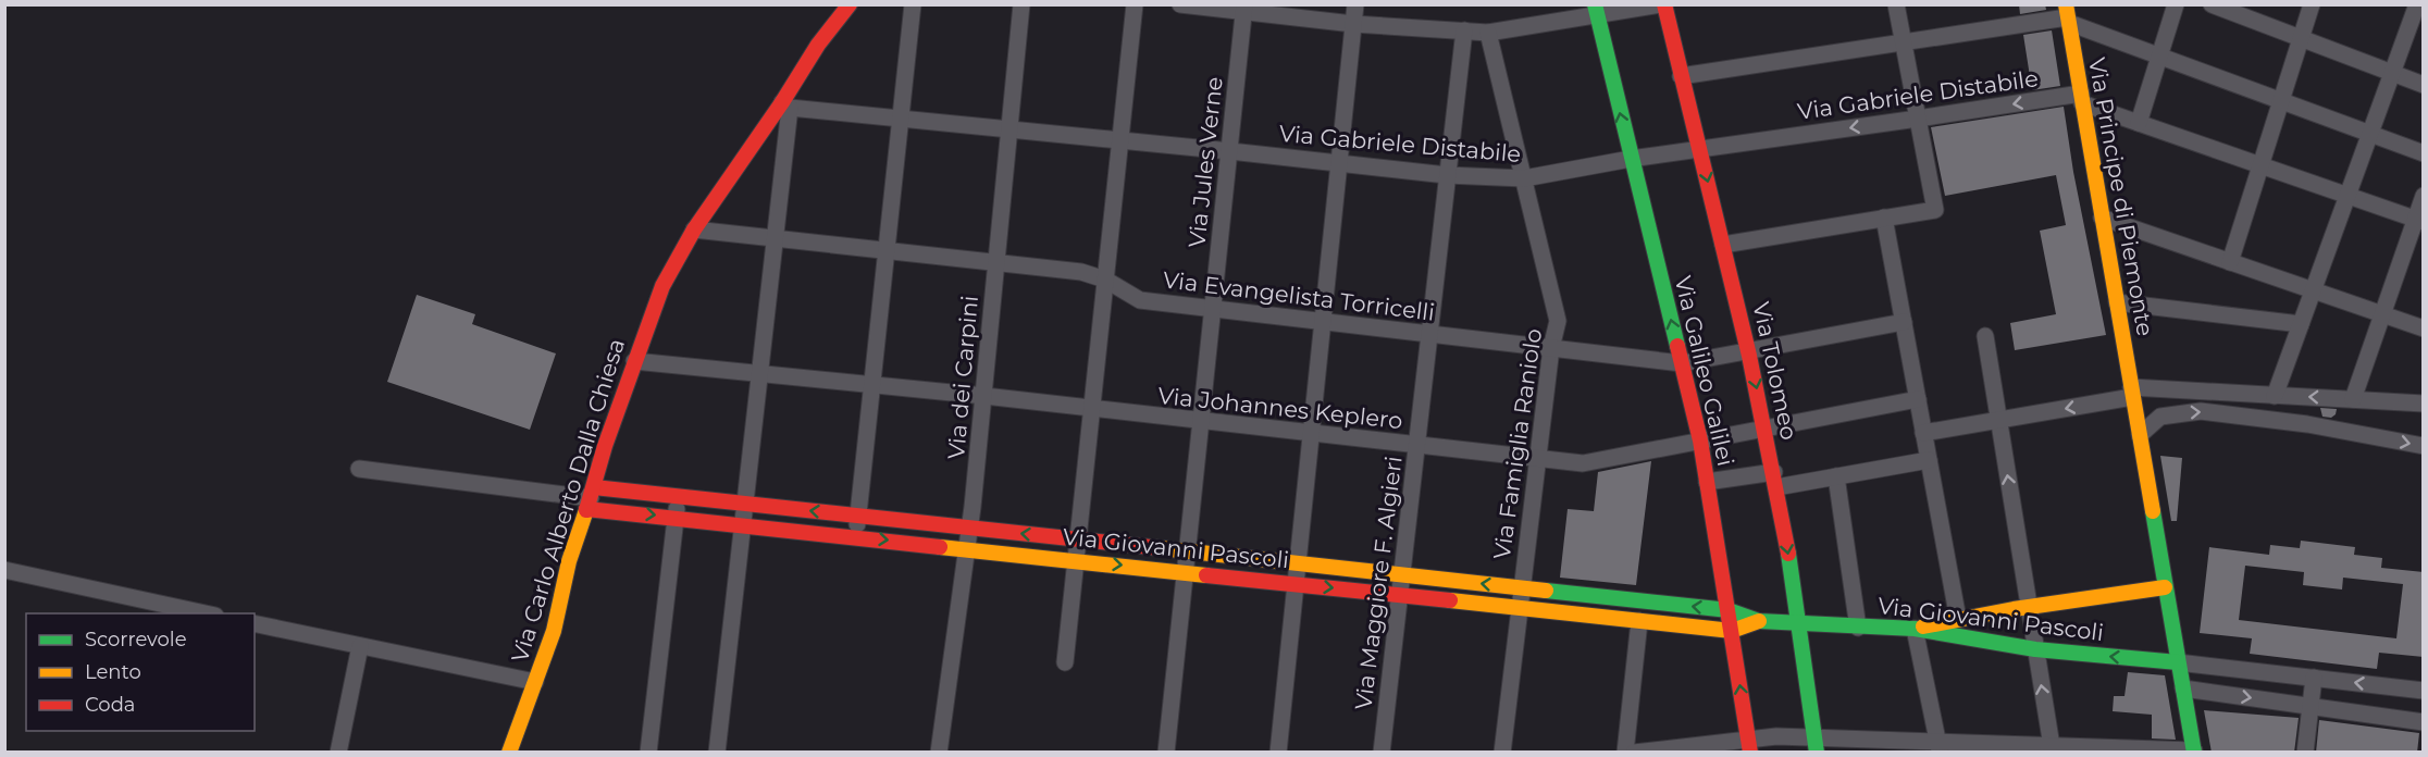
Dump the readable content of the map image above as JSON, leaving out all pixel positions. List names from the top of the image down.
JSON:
{
  "streets": {
    "street": [
      "Via Gabriele Distabile",
      "Via Jules Verne",
      "Via Principe di Piemonte",
      "Via Evangelista Torricelli",
      "Via Galileo Galilei",
      "Via Tolomeo",
      "Via dei Carpini",
      "Via Johannes Keplero",
      "Via Famiglia Raniolo",
      "Via Carlo Alberto Dalla Chiesa",
      "Via Giovanni Pascoli",
      "Via Maggiore F. Algieri"
    ]
  },
  "crossings": [
    ["Via Gabriele Distabile", "Via Jules Verne"],
    ["Via Gabriele Distabile", "Via Principe di Piemonte"],
    ["Via Gabriele Distabile", "Via Galileo Galilei"],
    ["Via Gabriele Distabile", "Via Tolomeo"],
    ["Via Gabriele Distabile", "Via dei Carpini"],
    ["Via Gabriele Distabile", "Via Famiglia Raniolo"],
    ["Via Gabriele Distabile", "Via Carlo Alberto Dalla Chiesa"],
    ["Via Gabriele Distabile", "Via Maggiore F. Algieri"],
    ["Via Jules Verne", "Via Evangelista Torricelli"],
    ["Via Jules Verne", "Via Johannes Keplero"],
    ["Via Jules Verne", "Via Giovanni Pascoli"],
    ["Via Principe di Piemonte", "Via Giovanni Pascoli"],
    ["Via Evangelista Torricelli", "Via Galileo Galilei"],
    ["Via Evangelista Torricelli", "Via Tolomeo"],
    ["Via Evangelista Torricelli", "Via dei Carpini"],
    ["Via Evangelista Torricelli", "Via Famiglia Raniolo"],
    ["Via Evangelista Torricelli", "Via Carlo Alberto Dalla Chiesa"],
    ["Via Evangelista Torricelli", "Via Maggiore F. Algieri"],
    ["Via Galileo Galilei", "Via Johannes Keplero"],
    ["Via Galileo Galilei", "Via Giovanni Pascoli"],
    ["Via Tolomeo", "Via Johannes Keplero"],
    ["Via Tolomeo", "Via Giovanni Pascoli"],
    ["Via dei Carpini", "Via Johannes Keplero"],
    ["Via dei Carpini", "Via Giovanni Pascoli"],
    ["Via Johannes Keplero", "Via Famiglia Raniolo"],
    ["Via Johannes Keplero", "Via Carlo Alberto Dalla Chiesa"],
    ["Via Johannes Keplero", "Via Maggiore F. Algieri"],
    ["Via Famiglia Raniolo", "Via Giovanni Pascoli"],
    ["Via Carlo Alberto Dalla Chiesa", "Via Giovanni Pascoli"],
    ["Via Giovanni Pascoli", "Via Maggiore F. Algieri"]
  ],
  "one_way": ["Via Galileo Galilei"],
  "legend": ["Scorrevole", "Lento", "Coda"]
}
